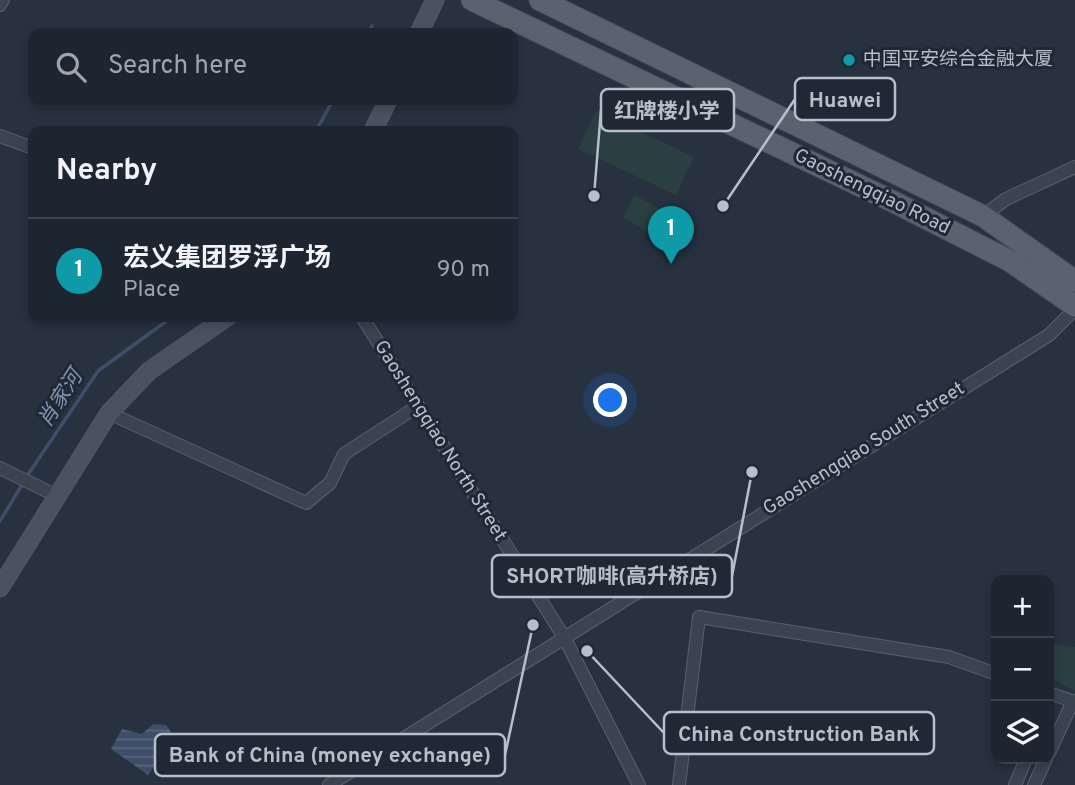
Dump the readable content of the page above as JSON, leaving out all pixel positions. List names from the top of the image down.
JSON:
{
  "streets": {
    "main road": ["Gaoshengqiao Road"],
    "street": ["Gaoshengqiao North Street", "Gaoshengqiao South Street"]
  },
  "crossings": [
    ["Gaoshengqiao Road", "Gaoshengqiao South Street"],
    ["Gaoshengqiao North Street", "Gaoshengqiao South Street"]
  ],
  "water": ["肖家河"],
  "places": [
    "中国平安综合金融大厦",
    "红牌楼小学",
    "Huawei",
    "SHORT咖啡(高升桥店)",
    "Bank of China (money exchange)",
    "China Construction Bank"
  ],
  "page": {
    "search": "Search here",
    "heading": "Nearby",
    "pins": "1",
    "list": [
      {
        "mark": "1",
        "name": "宏义集团罗浮广场",
        "note": "Place",
        "value": "90 m"
      }
    ],
    "map_buttons": ["+", "−"]
  }
}
